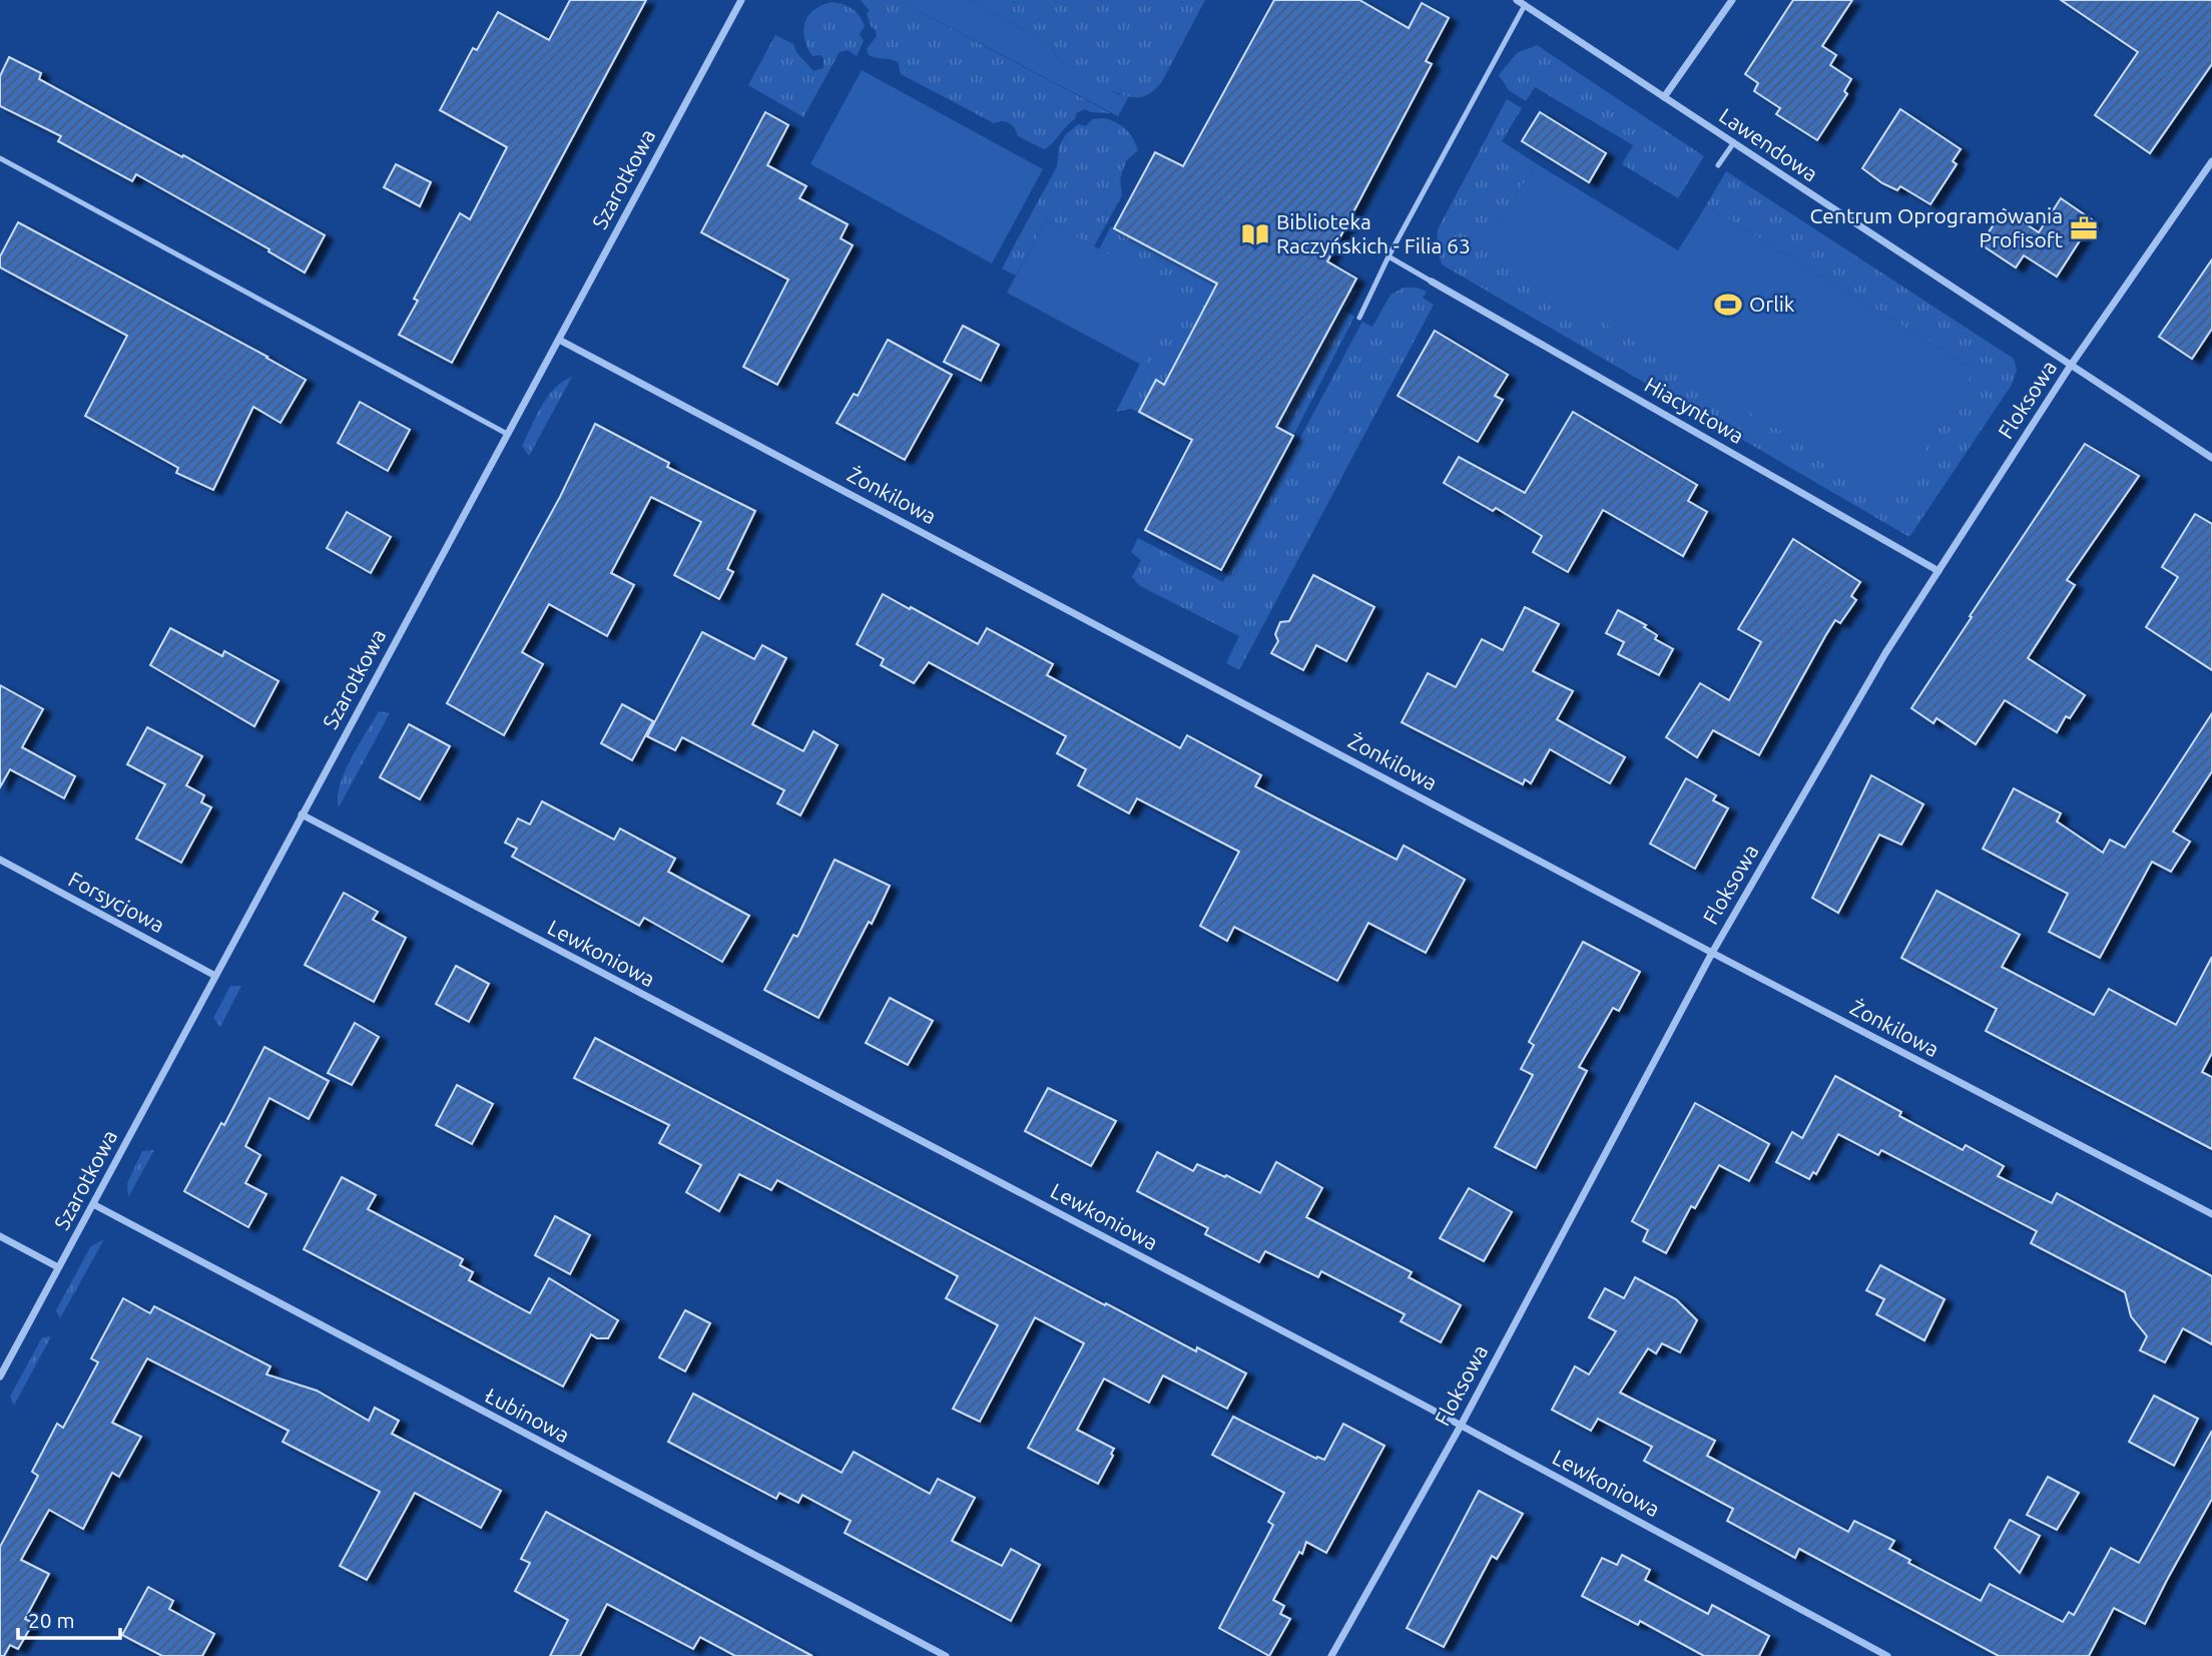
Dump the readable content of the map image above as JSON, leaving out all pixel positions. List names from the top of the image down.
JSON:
{
  "streets": {
    "street": [
      "Lawendowa",
      "Szarotkowa",
      "Floksowa",
      "Hiacyntowa",
      "Żonkilowa",
      "Forsycjowa",
      "Lewkoniowa",
      "Łubinowa"
    ]
  },
  "crossings": [
    ["Lawendowa", "Floksowa"],
    ["Szarotkowa", "Żonkilowa"],
    ["Szarotkowa", "Forsycjowa"],
    ["Szarotkowa", "Lewkoniowa"],
    ["Szarotkowa", "Łubinowa"],
    ["Floksowa", "Hiacyntowa"],
    ["Floksowa", "Żonkilowa"],
    ["Floksowa", "Lewkoniowa"]
  ],
  "places": {
    "office": ["Centrum Oprogramowania Profisoft"],
    "library": ["Biblioteka Raczyńskich - Filia 63"],
    "sports": ["Orlik"]
  },
  "scale_bar": "20 m"
}
